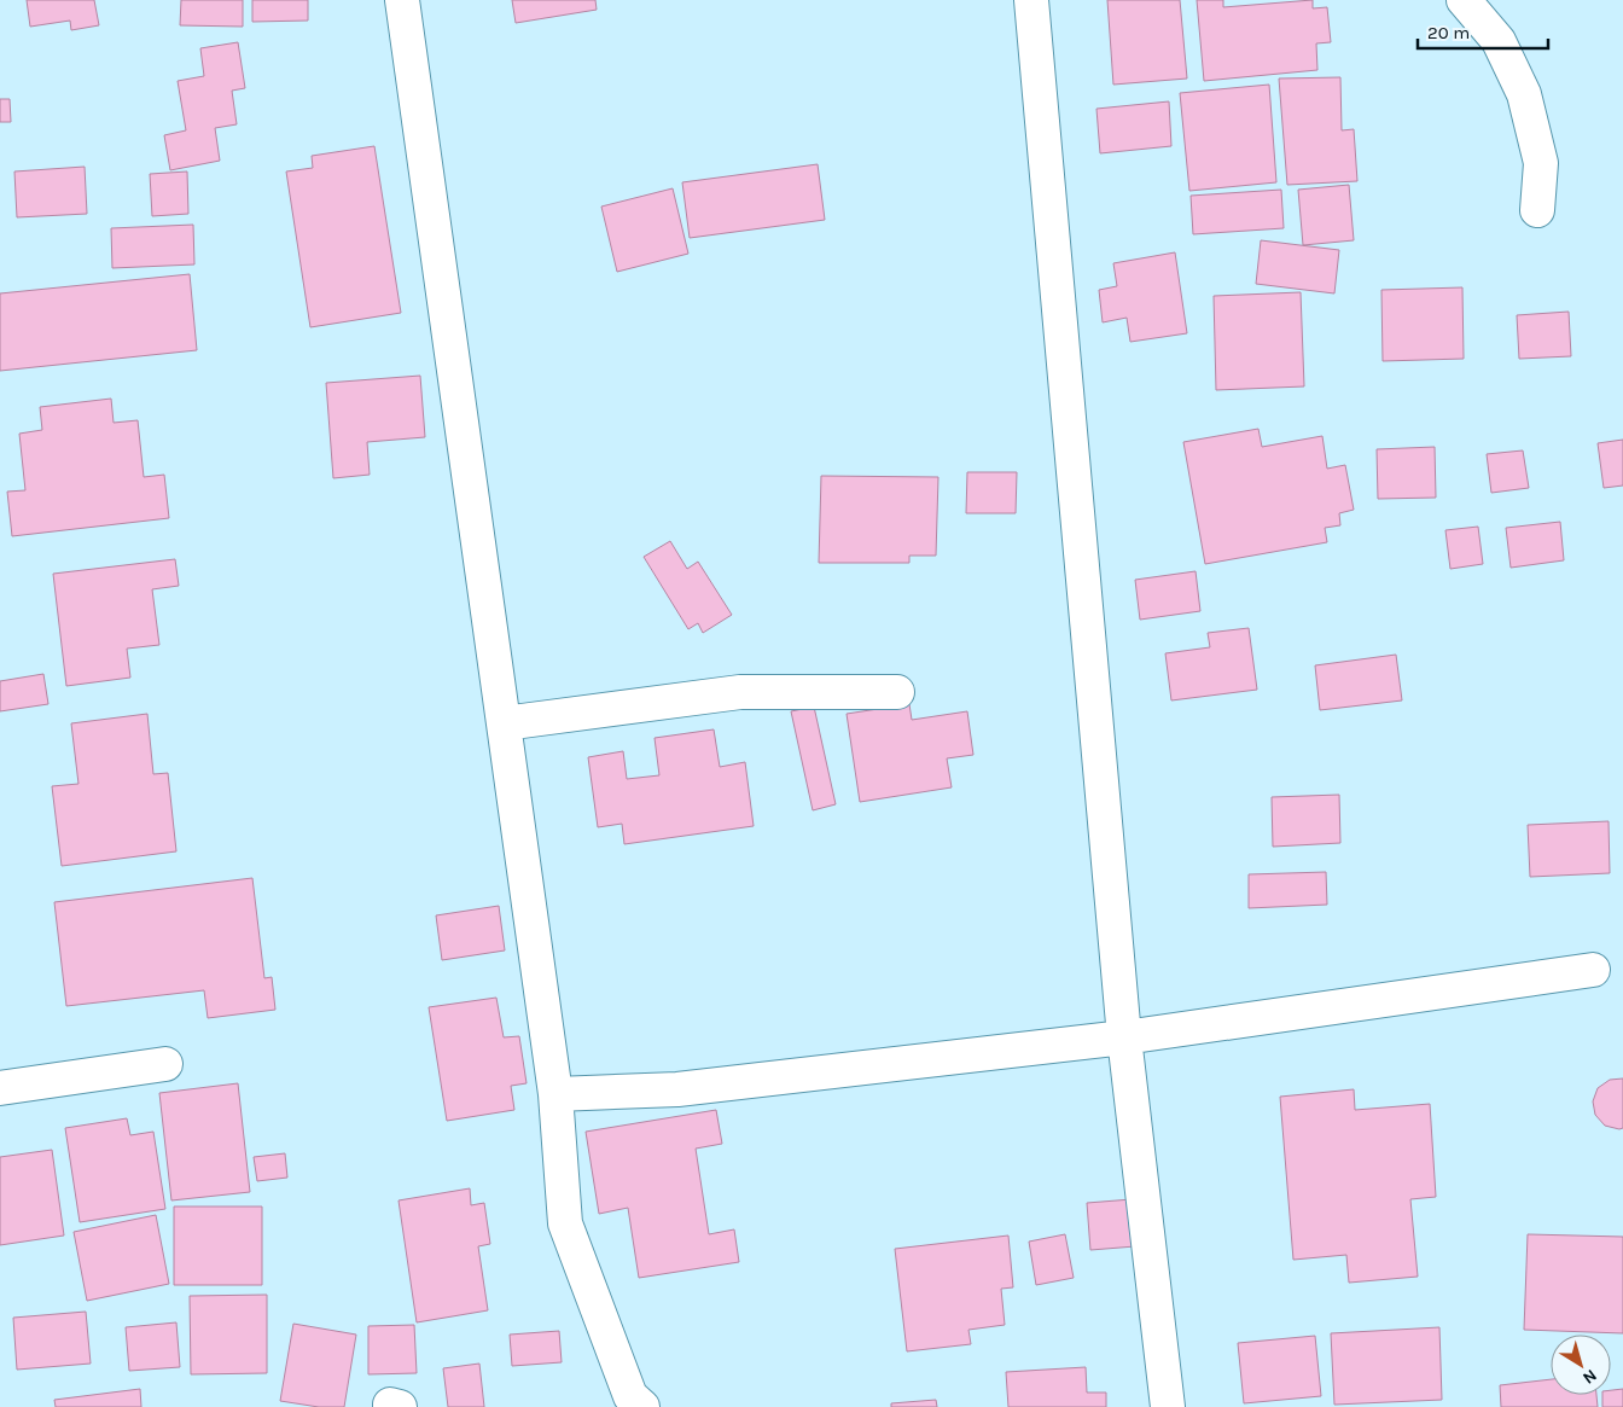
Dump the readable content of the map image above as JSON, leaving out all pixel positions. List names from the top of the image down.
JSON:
{
  "scale_bar": "20 m",
  "north": "bottom right"
}
